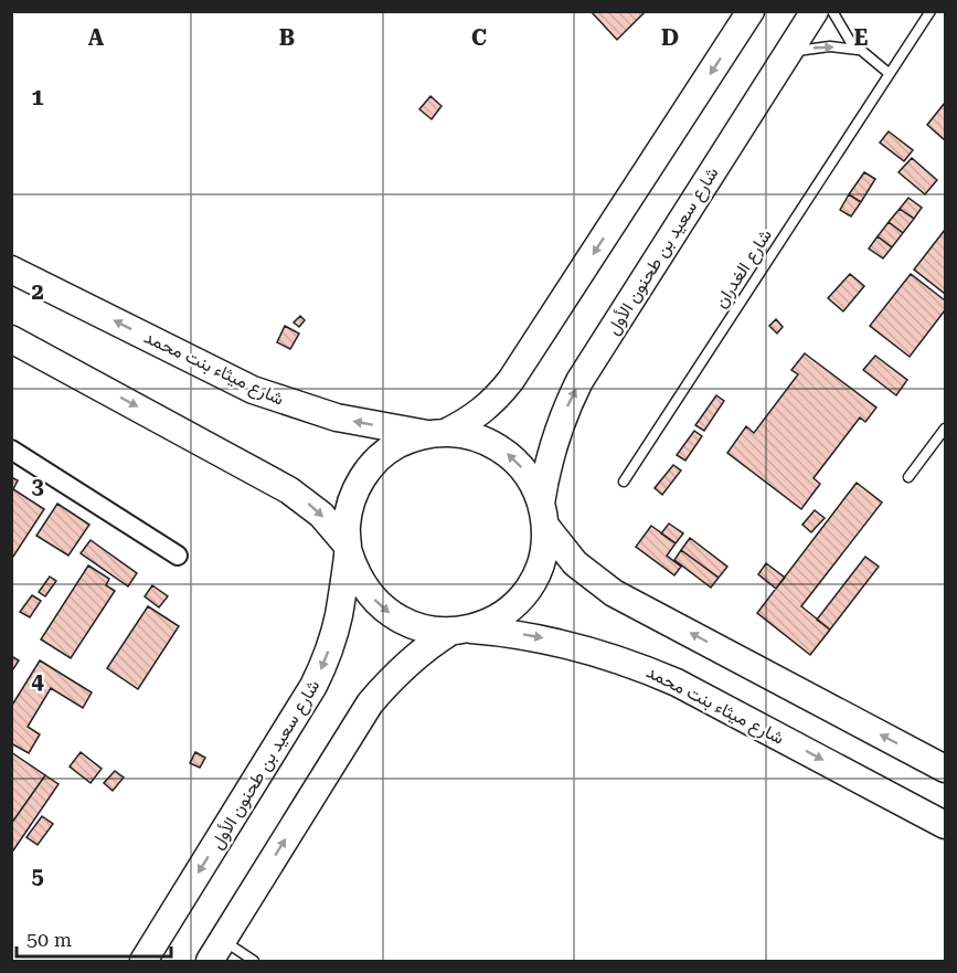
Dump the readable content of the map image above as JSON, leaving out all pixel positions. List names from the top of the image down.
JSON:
{
  "streets": {
    "main road": ["شارع سعيد بن طحنون الأول", "شارع ميثاء بنت محمد"],
    "lane": ["شارع الغدران"]
  },
  "crossings": [
    ["شارع سعيد بن طحنون الأول", "شارع ميثاء بنت محمد"]
  ],
  "scale_bar": "50 m",
  "grid": {
    "columns": [
      "A",
      "B",
      "C",
      "D",
      "E"
    ],
    "rows": [
      "1",
      "2",
      "3",
      "4",
      "5"
    ]
  }
}
